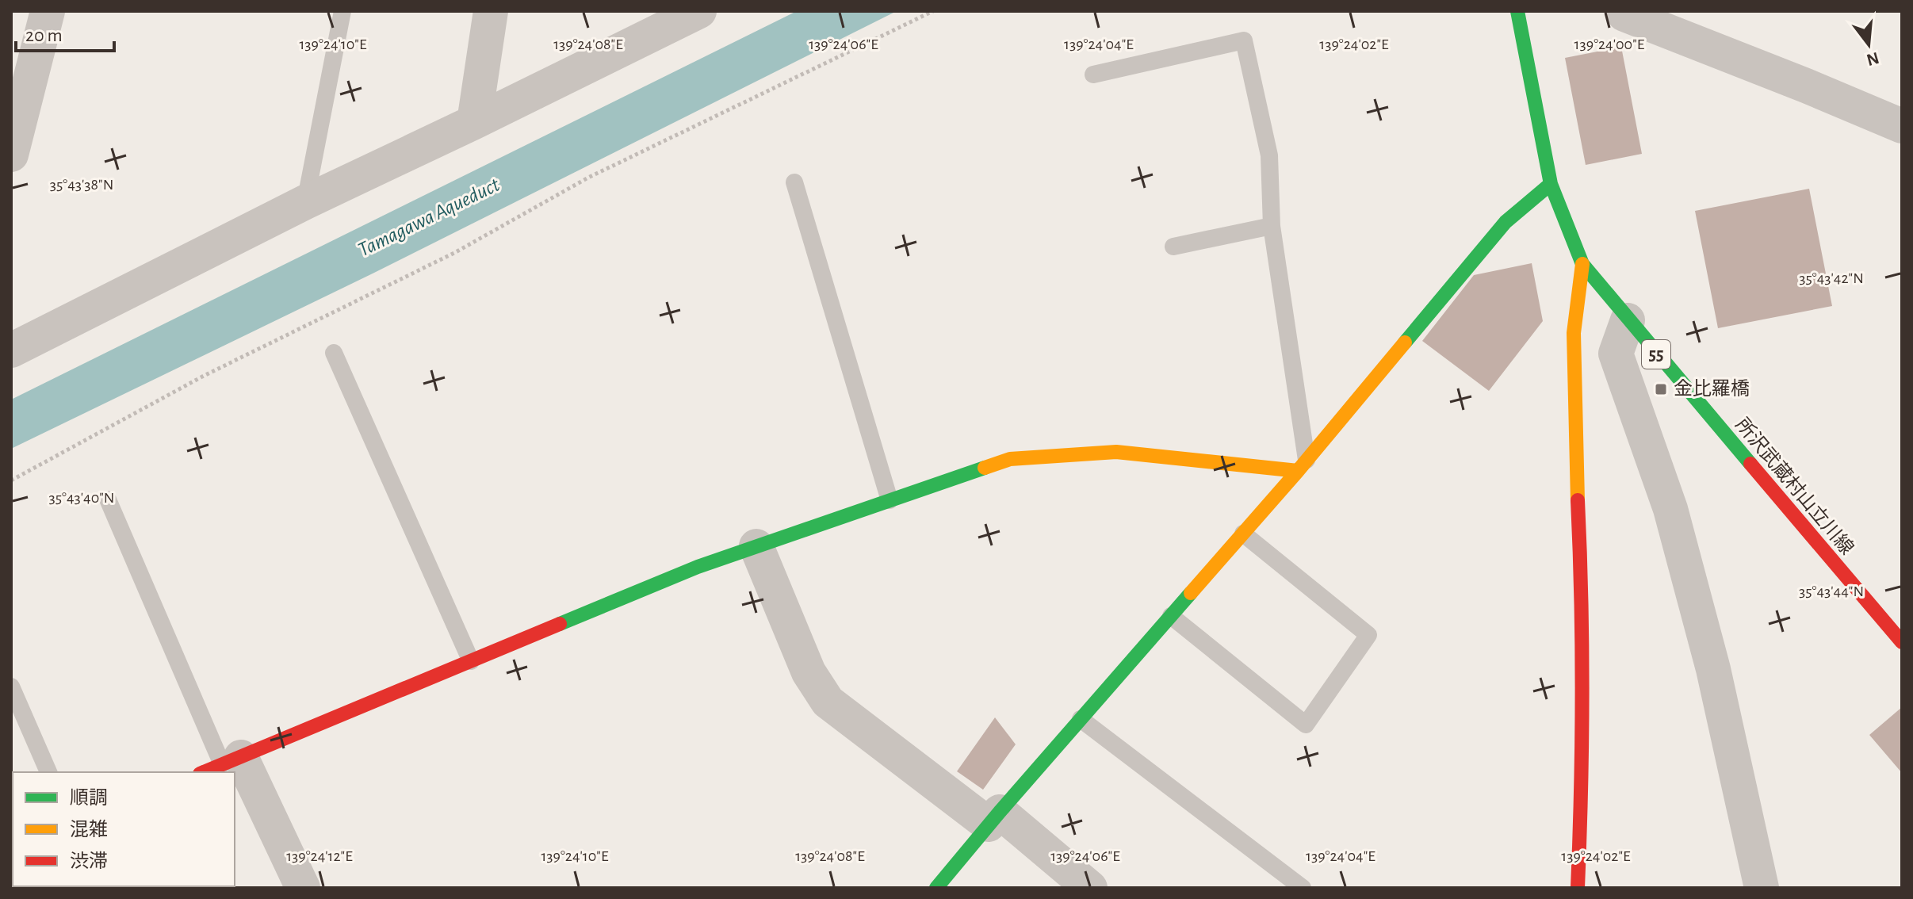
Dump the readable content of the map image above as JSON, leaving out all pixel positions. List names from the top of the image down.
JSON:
{
  "streets": {
    "street": ["55", "所沢武蔵村山立川線"]
  },
  "water": ["Tamagawa Aqueduct"],
  "places": {
    "transit": ["金比羅橋"]
  },
  "legend": ["順調", "混雑", "渋滞"],
  "scale_bar": "20 m",
  "north": "bottom",
  "coordinates": [
    "139°24'10\"E",
    "139°24'08\"E",
    "139°24'06\"E",
    "139°24'04\"E",
    "139°24'02\"E",
    "139°24'00\"E",
    "35°43'38\"N",
    "35°43'42\"N",
    "35°43'40\"N",
    "35°43'44\"N",
    "139°24'12\"E"
  ]
}
